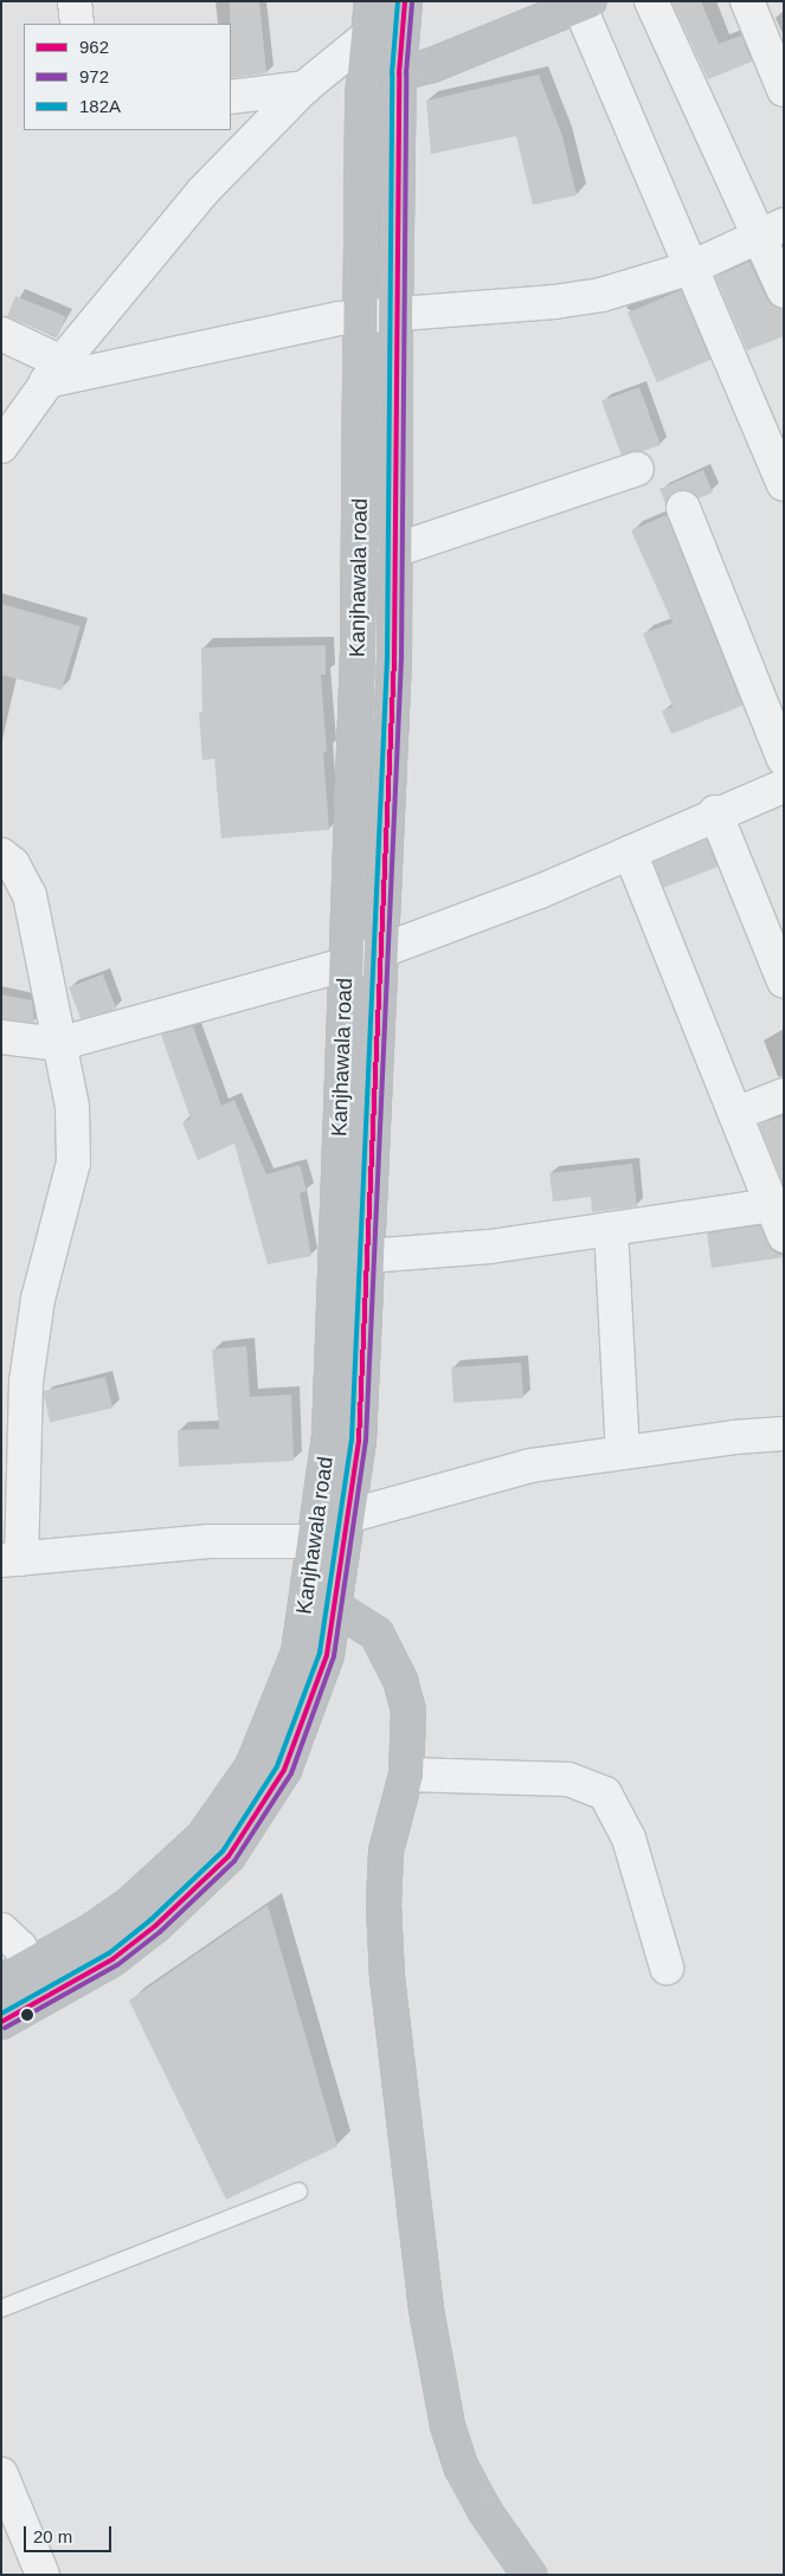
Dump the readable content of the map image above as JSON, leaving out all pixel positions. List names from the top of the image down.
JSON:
{
  "streets": {
    "main road": ["Kanjhawala road"]
  },
  "lines": ["transit line 962", "transit line 182A", "transit line 972"],
  "legend": ["962", "972", "182A"],
  "scale_bar": "20 m"
}
